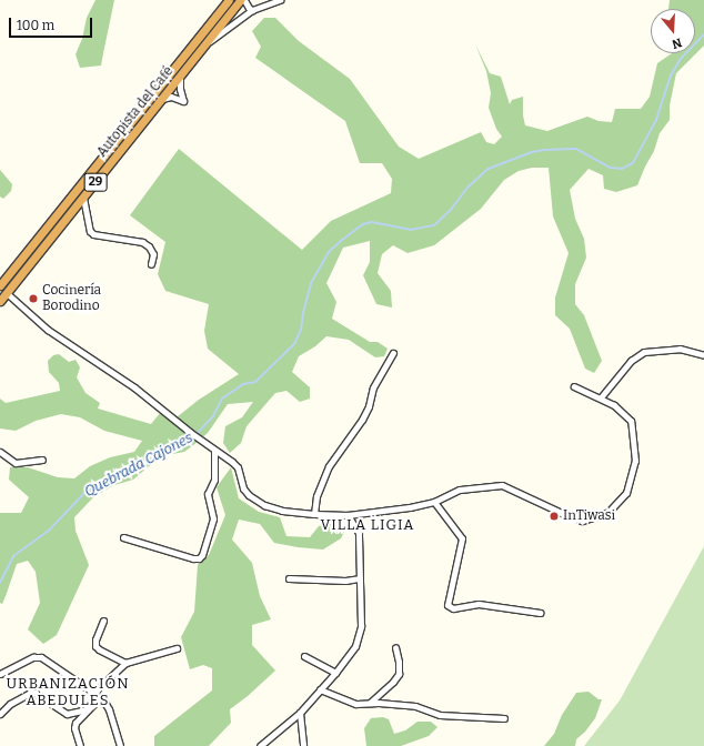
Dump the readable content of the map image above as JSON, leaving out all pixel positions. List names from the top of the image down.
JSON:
{
  "streets": {
    "highway": ["Autopista del Café", "29"]
  },
  "districts": ["VILLA LIGIA", "URBANIZACIÓN ABEDULES"],
  "water": ["Quebrada Cajones"],
  "places": ["Cocinería Borodino", "InTiwasi"],
  "scale_bar": "100 m",
  "north": "bottom"
}
